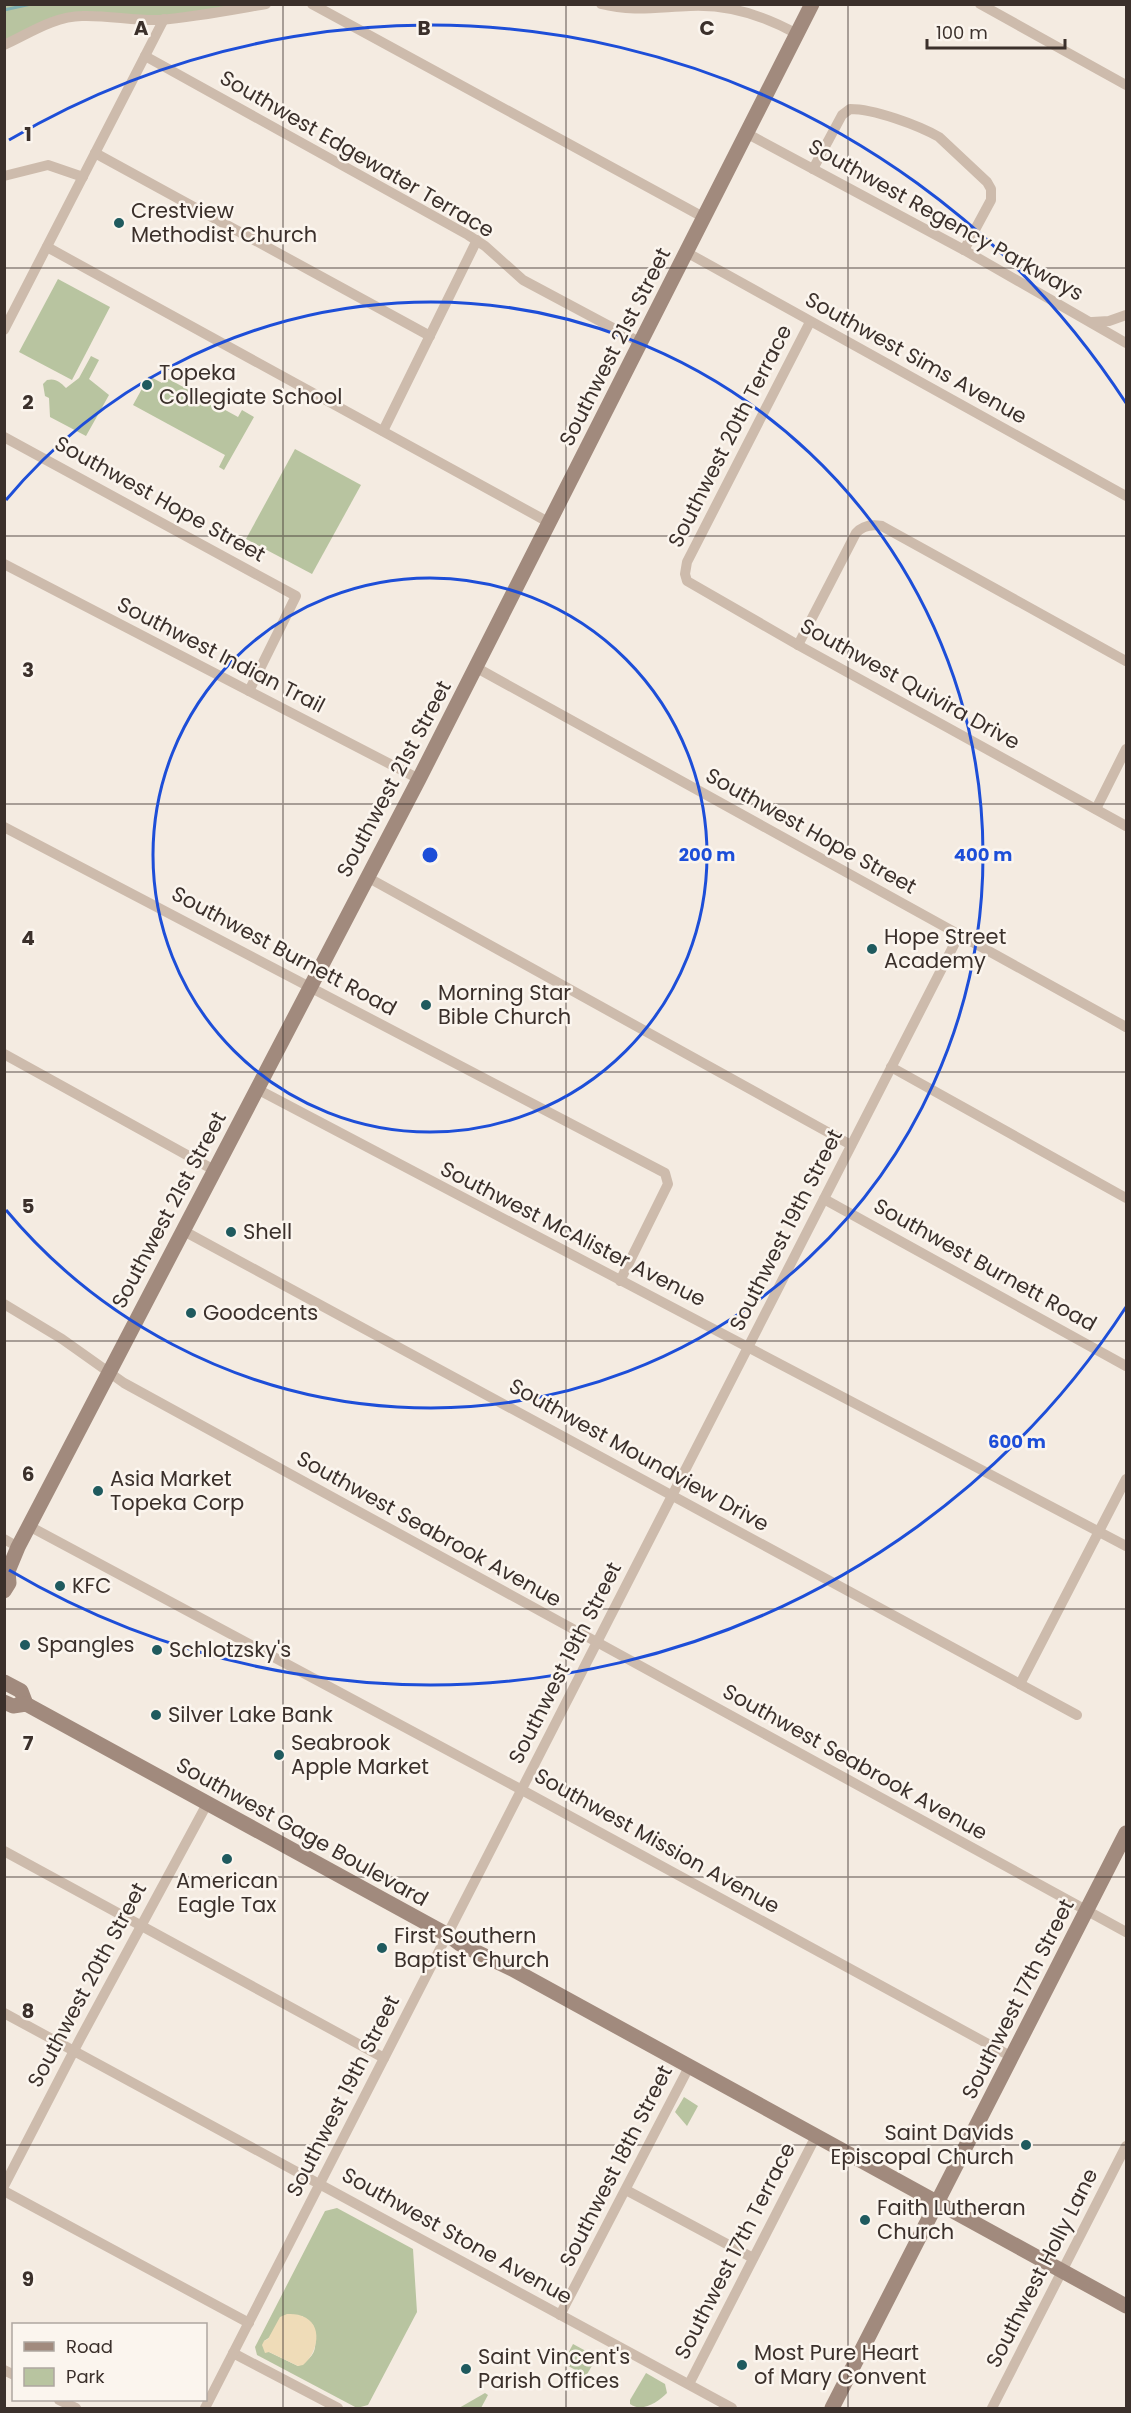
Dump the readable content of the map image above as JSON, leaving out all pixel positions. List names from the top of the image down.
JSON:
{
  "streets": {
    "main road": ["Southwest 21st Street", "Southwest Gage Boulevard", "Southwest 17th Street"],
    "street": [
      "Southwest Edgewater Terrace",
      "Southwest Regency Parkways",
      "Southwest Sims Avenue",
      "Southwest 20th Terrace",
      "Southwest Hope Street",
      "Southwest Indian Trail",
      "Southwest Quivira Drive",
      "Southwest Burnett Road",
      "Southwest 19th Street",
      "Southwest McAlister Avenue",
      "Southwest Moundview Drive",
      "Southwest Seabrook Avenue",
      "Southwest Mission Avenue",
      "Southwest 20th Street",
      "Southwest 18th Street",
      "Southwest Stone Avenue",
      "Southwest 17th Terrace",
      "Southwest Holly Lane"
    ]
  },
  "crossings": [
    ["Southwest Edgewater Terrace", "Southwest 21st Street"],
    ["Southwest Regency Parkways", "Southwest 21st Street"],
    ["Southwest 21st Street", "Southwest Sims Avenue"],
    ["Southwest 21st Street", "Southwest Hope Street"],
    ["Southwest 21st Street", "Southwest Indian Trail"],
    ["Southwest 21st Street", "Southwest Burnett Road"],
    ["Southwest 21st Street", "Southwest McAlister Avenue"],
    ["Southwest 21st Street", "Southwest Moundview Drive"],
    ["Southwest 21st Street", "Southwest Seabrook Avenue"],
    ["Southwest 21st Street", "Southwest Mission Avenue"],
    ["Southwest Sims Avenue", "Southwest 20th Terrace"],
    ["Southwest 20th Terrace", "Southwest Quivira Drive"],
    ["Southwest Hope Street", "Southwest Indian Trail"],
    ["Southwest Hope Street", "Southwest 19th Street"],
    ["Southwest Burnett Road", "Southwest 19th Street"],
    ["Southwest Burnett Road", "Southwest McAlister Avenue"],
    ["Southwest 19th Street", "Southwest McAlister Avenue"],
    ["Southwest 19th Street", "Southwest Moundview Drive"],
    ["Southwest 19th Street", "Southwest Seabrook Avenue"],
    ["Southwest 19th Street", "Southwest Gage Boulevard"],
    ["Southwest 19th Street", "Southwest Mission Avenue"],
    ["Southwest 19th Street", "Southwest Stone Avenue"],
    ["Southwest Seabrook Avenue", "Southwest 17th Street"],
    ["Southwest Gage Boulevard", "Southwest 20th Street"],
    ["Southwest Gage Boulevard", "Southwest 17th Street"],
    ["Southwest Gage Boulevard", "Southwest 18th Street"],
    ["Southwest Gage Boulevard", "Southwest 17th Terrace"],
    ["Southwest Gage Boulevard", "Southwest Holly Lane"],
    ["Southwest Mission Avenue", "Southwest 17th Street"],
    ["Southwest 20th Street", "Southwest Stone Avenue"],
    ["Southwest 18th Street", "Southwest Stone Avenue"],
    ["Southwest Stone Avenue", "Southwest 17th Terrace"]
  ],
  "places": [
    "Crestview Methodist Church",
    "Topeka Collegiate School",
    "Hope Street Academy",
    "Morning Star Bible Church",
    "Shell",
    "Goodcents",
    "Asia Market Topeka Corp",
    "KFC",
    "Spangles",
    "Schlotzsky's",
    "Silver Lake Bank",
    "Seabrook Apple Market",
    "American Eagle Tax",
    "First Southern Baptist Church",
    "Saint Davids Episcopal Church",
    "Faith Lutheran Church",
    "Most Pure Heart of Mary Convent",
    "Saint Vincent's Parish Offices"
  ],
  "legend": ["Road", "Park"],
  "scale_bar": "100 m",
  "grid": {
    "columns": ["A", "B", "C"],
    "rows": [
      "1",
      "2",
      "3",
      "4",
      "5",
      "6",
      "7",
      "8",
      "9"
    ]
  },
  "rings": ["200 m", "400 m", "600 m"]
}
